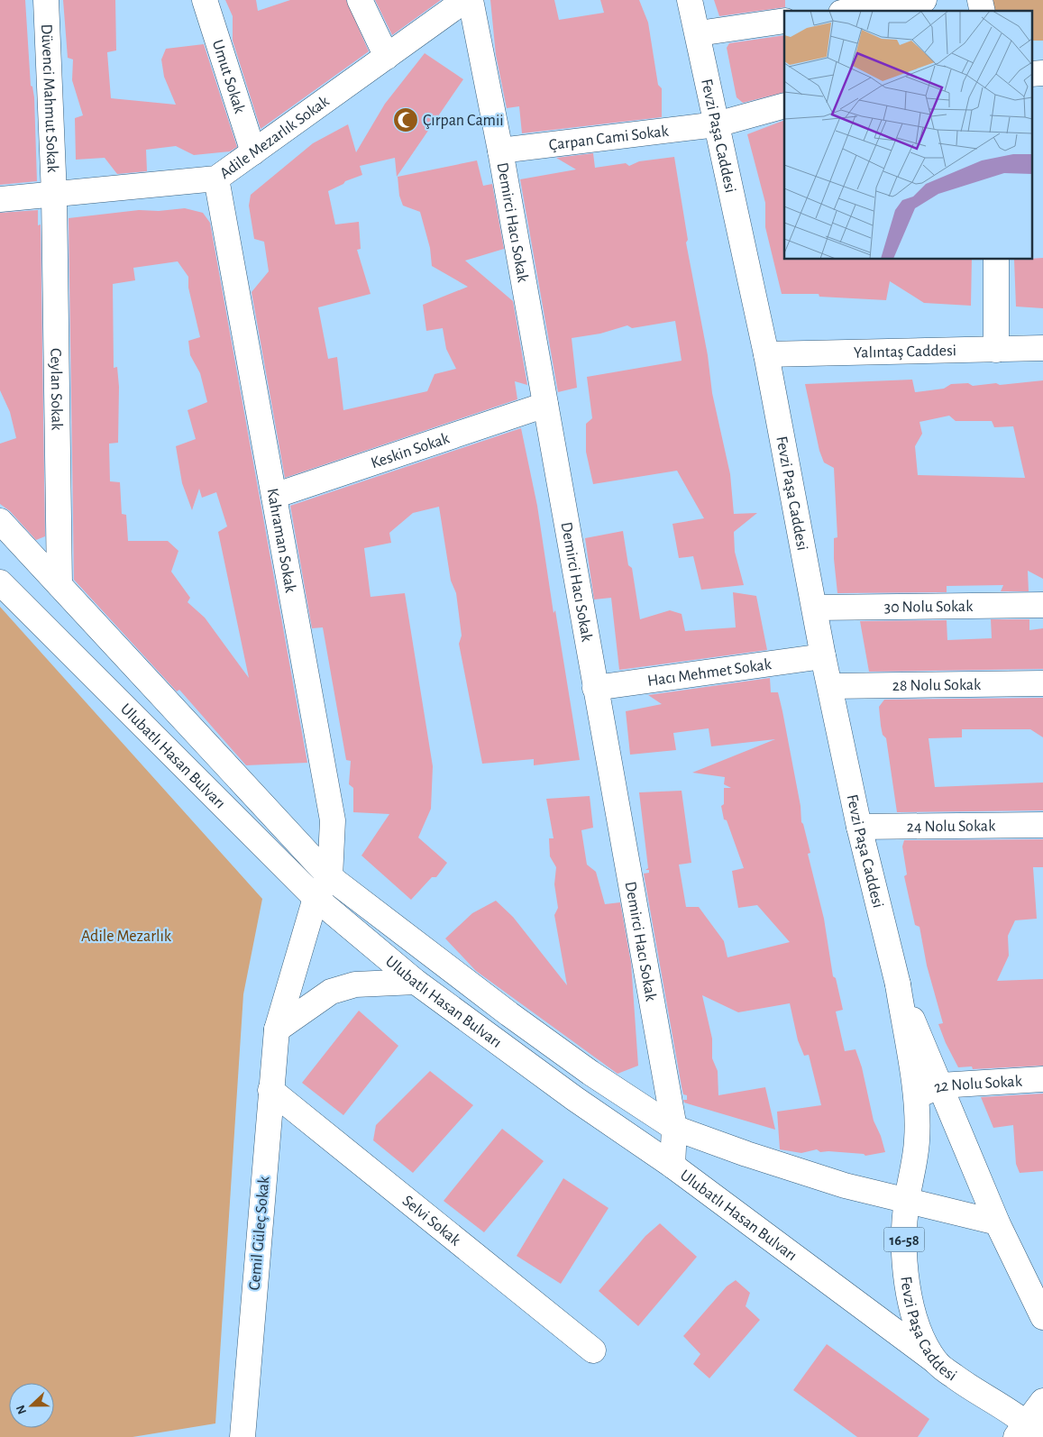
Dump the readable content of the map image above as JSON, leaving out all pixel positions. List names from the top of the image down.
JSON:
{
  "streets": {
    "street": [
      "Umut Sokak",
      "Düvenci Mahmut Sokak",
      "Fevzi Paşa Caddesi",
      "Adile Mezarlık Sokak",
      "Çarpan Cami Sokak",
      "Demirci Hacı Sokak",
      "Yalıntaş Caddesi",
      "Ceylan Sokak",
      "Keskin Sokak",
      "Kahraman Sokak",
      "30 Nolu Sokak",
      "Hacı Mehmet Sokak",
      "28 Nolu Sokak",
      "Ulubatlı Hasan Bulvarı",
      "24 Nolu Sokak",
      "22 Nolu Sokak",
      "Selvi Sokak",
      "Cemil Güleç Sokak",
      "16-58"
    ]
  },
  "crossings": [
    ["Umut Sokak", "Adile Mezarlık Sokak"],
    ["Düvenci Mahmut Sokak", "Adile Mezarlık Sokak"],
    ["Düvenci Mahmut Sokak", "Ceylan Sokak"],
    ["Fevzi Paşa Caddesi", "Çarpan Cami Sokak"],
    ["Fevzi Paşa Caddesi", "Yalıntaş Caddesi"],
    ["Fevzi Paşa Caddesi", "30 Nolu Sokak"],
    ["Fevzi Paşa Caddesi", "Hacı Mehmet Sokak"],
    ["Fevzi Paşa Caddesi", "28 Nolu Sokak"],
    ["Fevzi Paşa Caddesi", "Ulubatlı Hasan Bulvarı"],
    ["Fevzi Paşa Caddesi", "24 Nolu Sokak"],
    ["Fevzi Paşa Caddesi", "22 Nolu Sokak"],
    ["Adile Mezarlık Sokak", "Ceylan Sokak"],
    ["Adile Mezarlık Sokak", "Kahraman Sokak"],
    ["Çarpan Cami Sokak", "Demirci Hacı Sokak"],
    ["Demirci Hacı Sokak", "Keskin Sokak"],
    ["Demirci Hacı Sokak", "Hacı Mehmet Sokak"],
    ["Demirci Hacı Sokak", "Ulubatlı Hasan Bulvarı"],
    ["Ceylan Sokak", "Ulubatlı Hasan Bulvarı"],
    ["Keskin Sokak", "Kahraman Sokak"],
    ["Kahraman Sokak", "Ulubatlı Hasan Bulvarı"],
    ["Ulubatlı Hasan Bulvarı", "Cemil Güleç Sokak"],
    ["Selvi Sokak", "Cemil Güleç Sokak"]
  ],
  "parks": ["Adile Mezarlık"],
  "places": {
    "mosque": ["Çırpan Camii"]
  },
  "north": "left"
}
